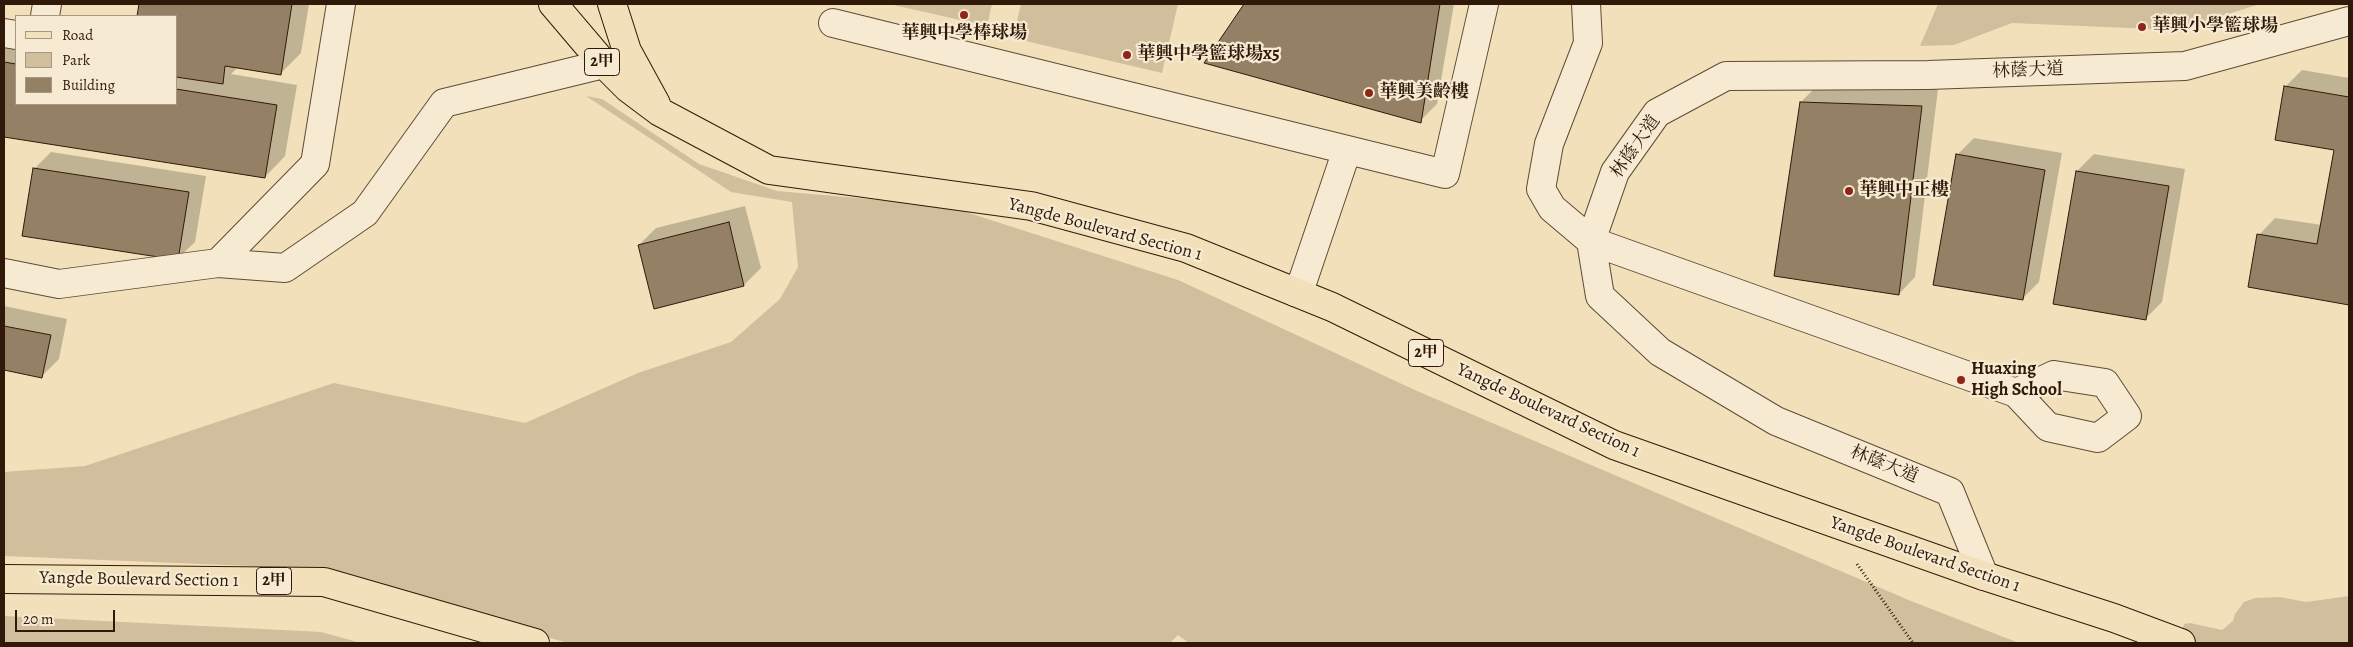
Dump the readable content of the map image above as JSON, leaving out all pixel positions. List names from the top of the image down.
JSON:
{
  "streets": {
    "main road": ["2甲", "Yangde Boulevard Section 1"],
    "lane": ["林蔭大道"]
  },
  "crossings": [
    ["2甲", "Yangde Boulevard Section 1"],
    ["林蔭大道", "Yangde Boulevard Section 1"]
  ],
  "places": [
    "華興中學棒球場",
    "華興小學籃球場",
    "華興中學籃球場x5",
    "華興美齡樓",
    "華興中正樓",
    "Huaxing High School"
  ],
  "legend": ["Road", "Park", "Building"],
  "scale_bar": "20 m"
}
